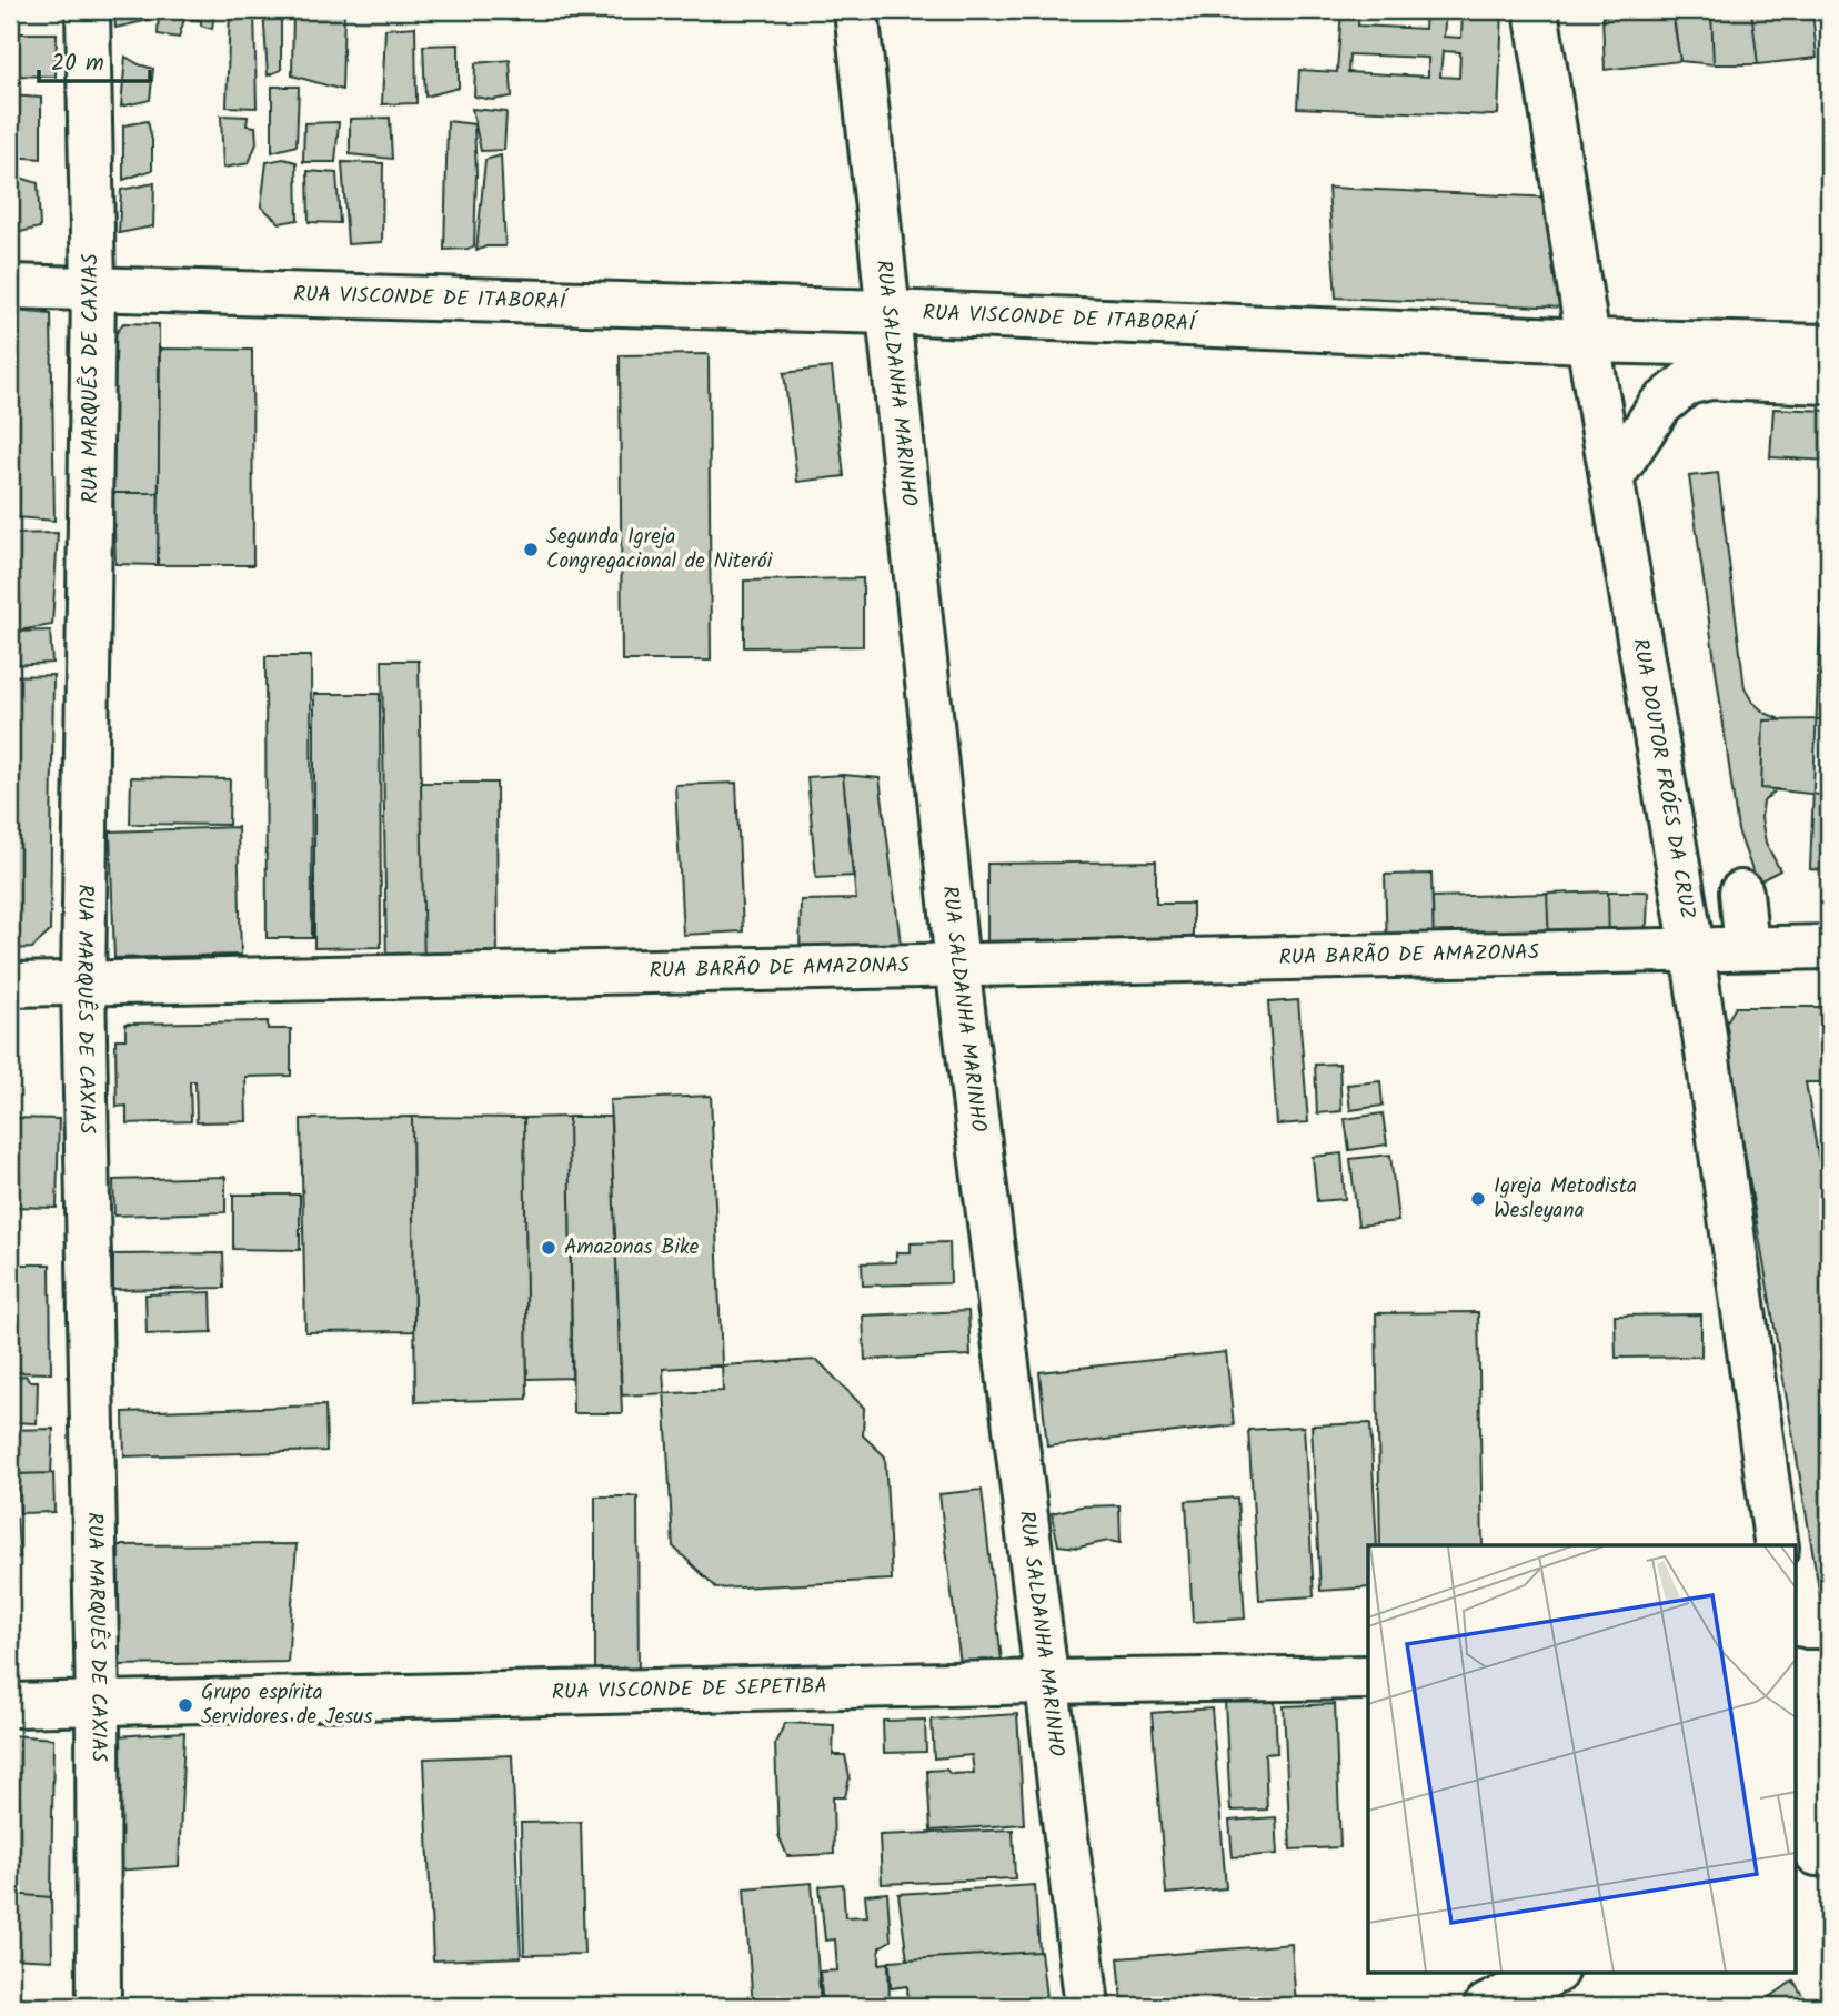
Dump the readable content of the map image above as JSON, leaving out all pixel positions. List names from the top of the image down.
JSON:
{
  "streets": {
    "street": [
      "RUA VISCONDE DE ITABORAÍ",
      "RUA MARQUÊS DE CAXIAS",
      "RUA SALDANHA MARINHO",
      "RUA DOUTOR FRÓES DA CRUZ",
      "RUA BARÃO DE AMAZONAS",
      "RUA VISCONDE DE SEPETIBA"
    ]
  },
  "crossings": [
    ["RUA VISCONDE DE ITABORAÍ", "RUA MARQUÊS DE CAXIAS"],
    ["RUA VISCONDE DE ITABORAÍ", "RUA SALDANHA MARINHO"],
    ["RUA VISCONDE DE ITABORAÍ", "RUA DOUTOR FRÓES DA CRUZ"],
    ["RUA MARQUÊS DE CAXIAS", "RUA BARÃO DE AMAZONAS"],
    ["RUA MARQUÊS DE CAXIAS", "RUA VISCONDE DE SEPETIBA"],
    ["RUA SALDANHA MARINHO", "RUA BARÃO DE AMAZONAS"],
    ["RUA SALDANHA MARINHO", "RUA VISCONDE DE SEPETIBA"],
    ["RUA DOUTOR FRÓES DA CRUZ", "RUA BARÃO DE AMAZONAS"]
  ],
  "places": [
    "Segunda Igreja Congregacional de Niterói",
    "Igreja Metodista Wesleyana",
    "Amazonas Bike",
    "Grupo espírita Servidores de Jesus"
  ],
  "scale_bar": "20 m"
}
